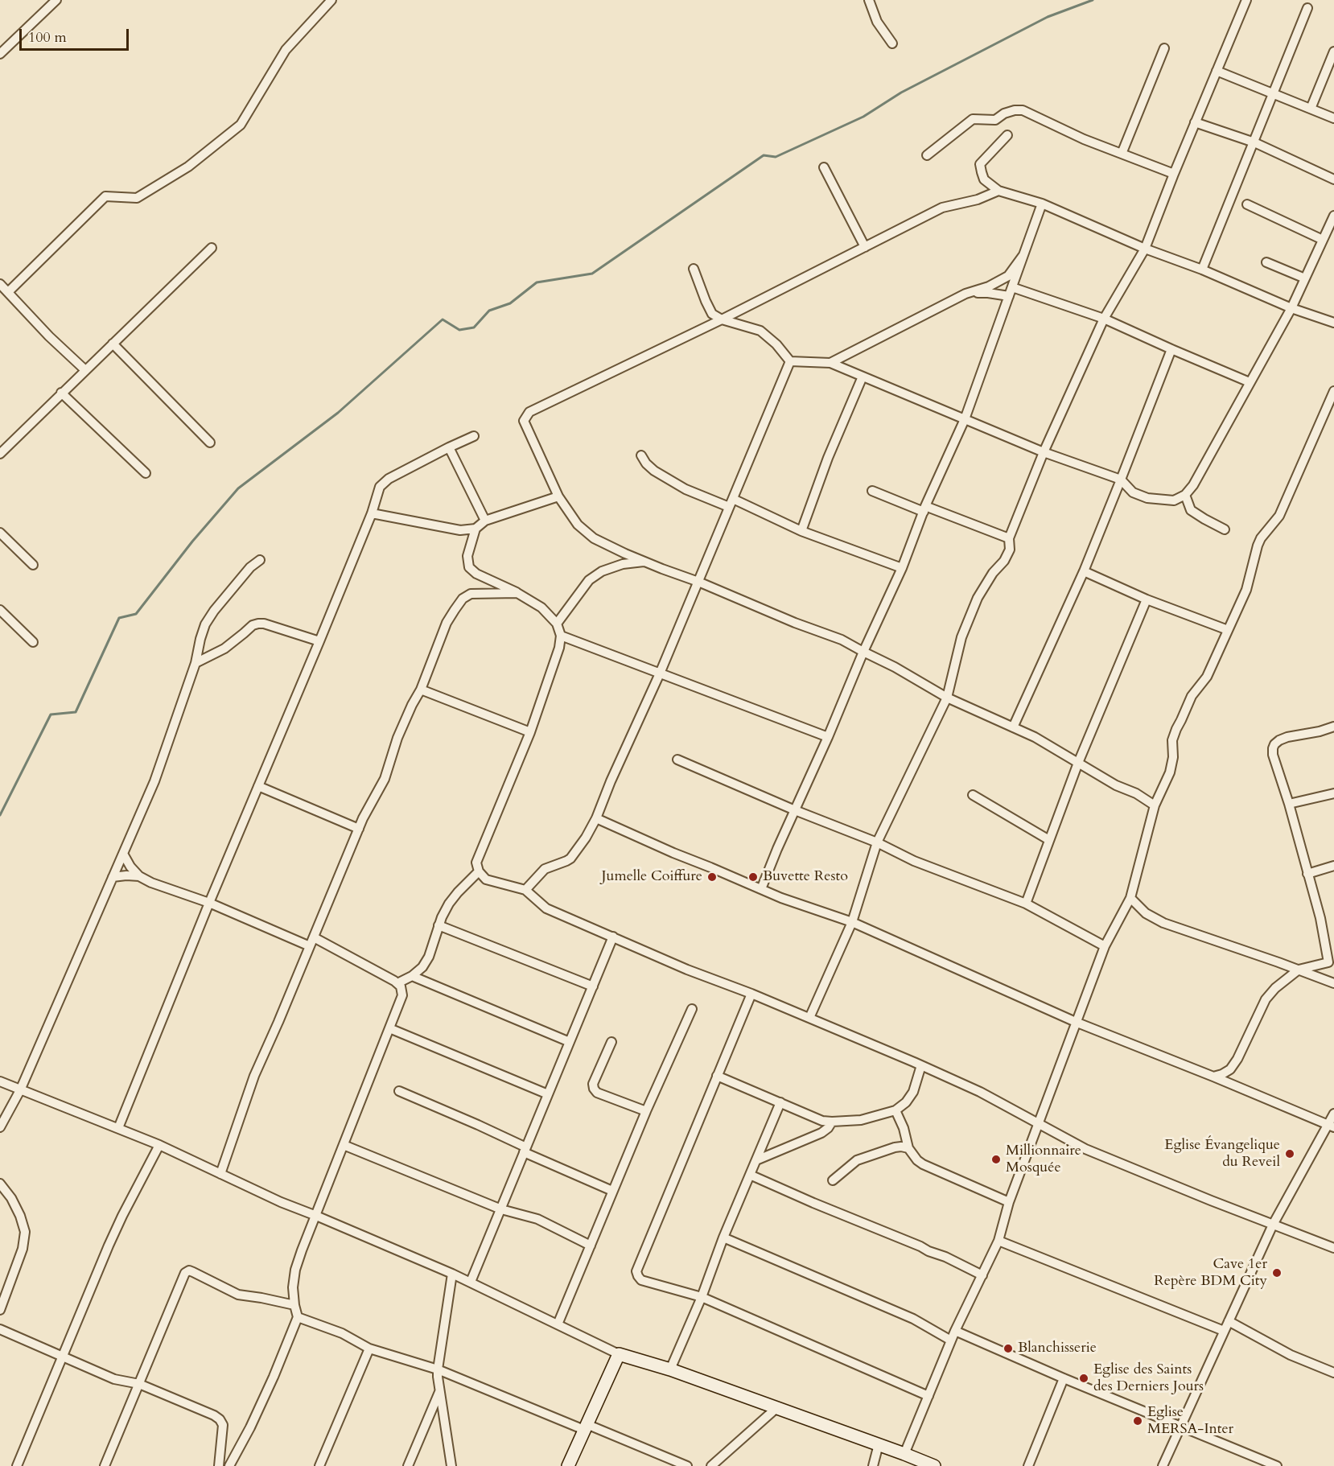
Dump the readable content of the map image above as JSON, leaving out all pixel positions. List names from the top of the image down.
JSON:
{
  "places": [
    "Jumelle Coiffure",
    "Buvette Resto",
    "Eglise Évangelique du Reveil",
    "Millionnaire Mosquée",
    "Cave 1er Repère BDM City",
    "Blanchisserie",
    "Eglise des Saints des Derniers Jours",
    "Eglise MERSA-Inter"
  ],
  "scale_bar": "100 m"
}
